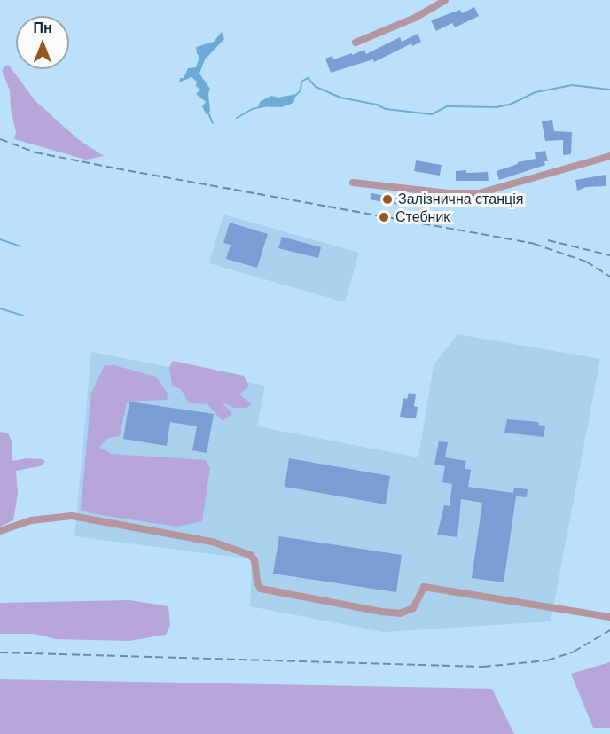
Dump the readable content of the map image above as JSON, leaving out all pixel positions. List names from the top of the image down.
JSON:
{
  "places": ["Залізнична станція", "Стебник"],
  "north": "top"
}
